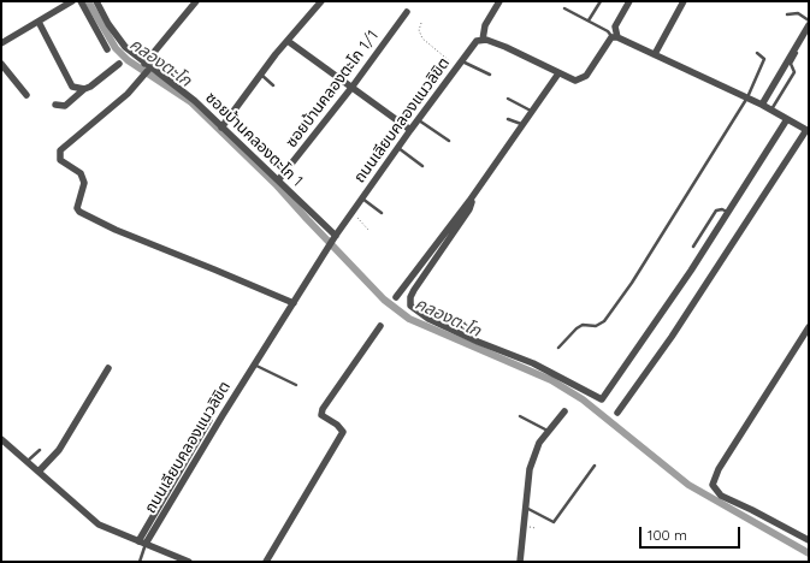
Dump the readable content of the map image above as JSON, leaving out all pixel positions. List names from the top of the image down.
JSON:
{
  "streets": {
    "street": ["ซอยบ้านคลองตะโก 1/1", "ถนนเลียบคลองแนวลิขิต", "ซอยบ้านคลองตะโก 1"]
  },
  "crossings": [
    ["ซอยบ้านคลองตะโก 1/1", "ซอยบ้านคลองตะโก 1"],
    ["ถนนเลียบคลองแนวลิขิต", "ซอยบ้านคลองตะโก 1"]
  ],
  "water": ["คลองตะโก"],
  "scale_bar": "100 m"
}
